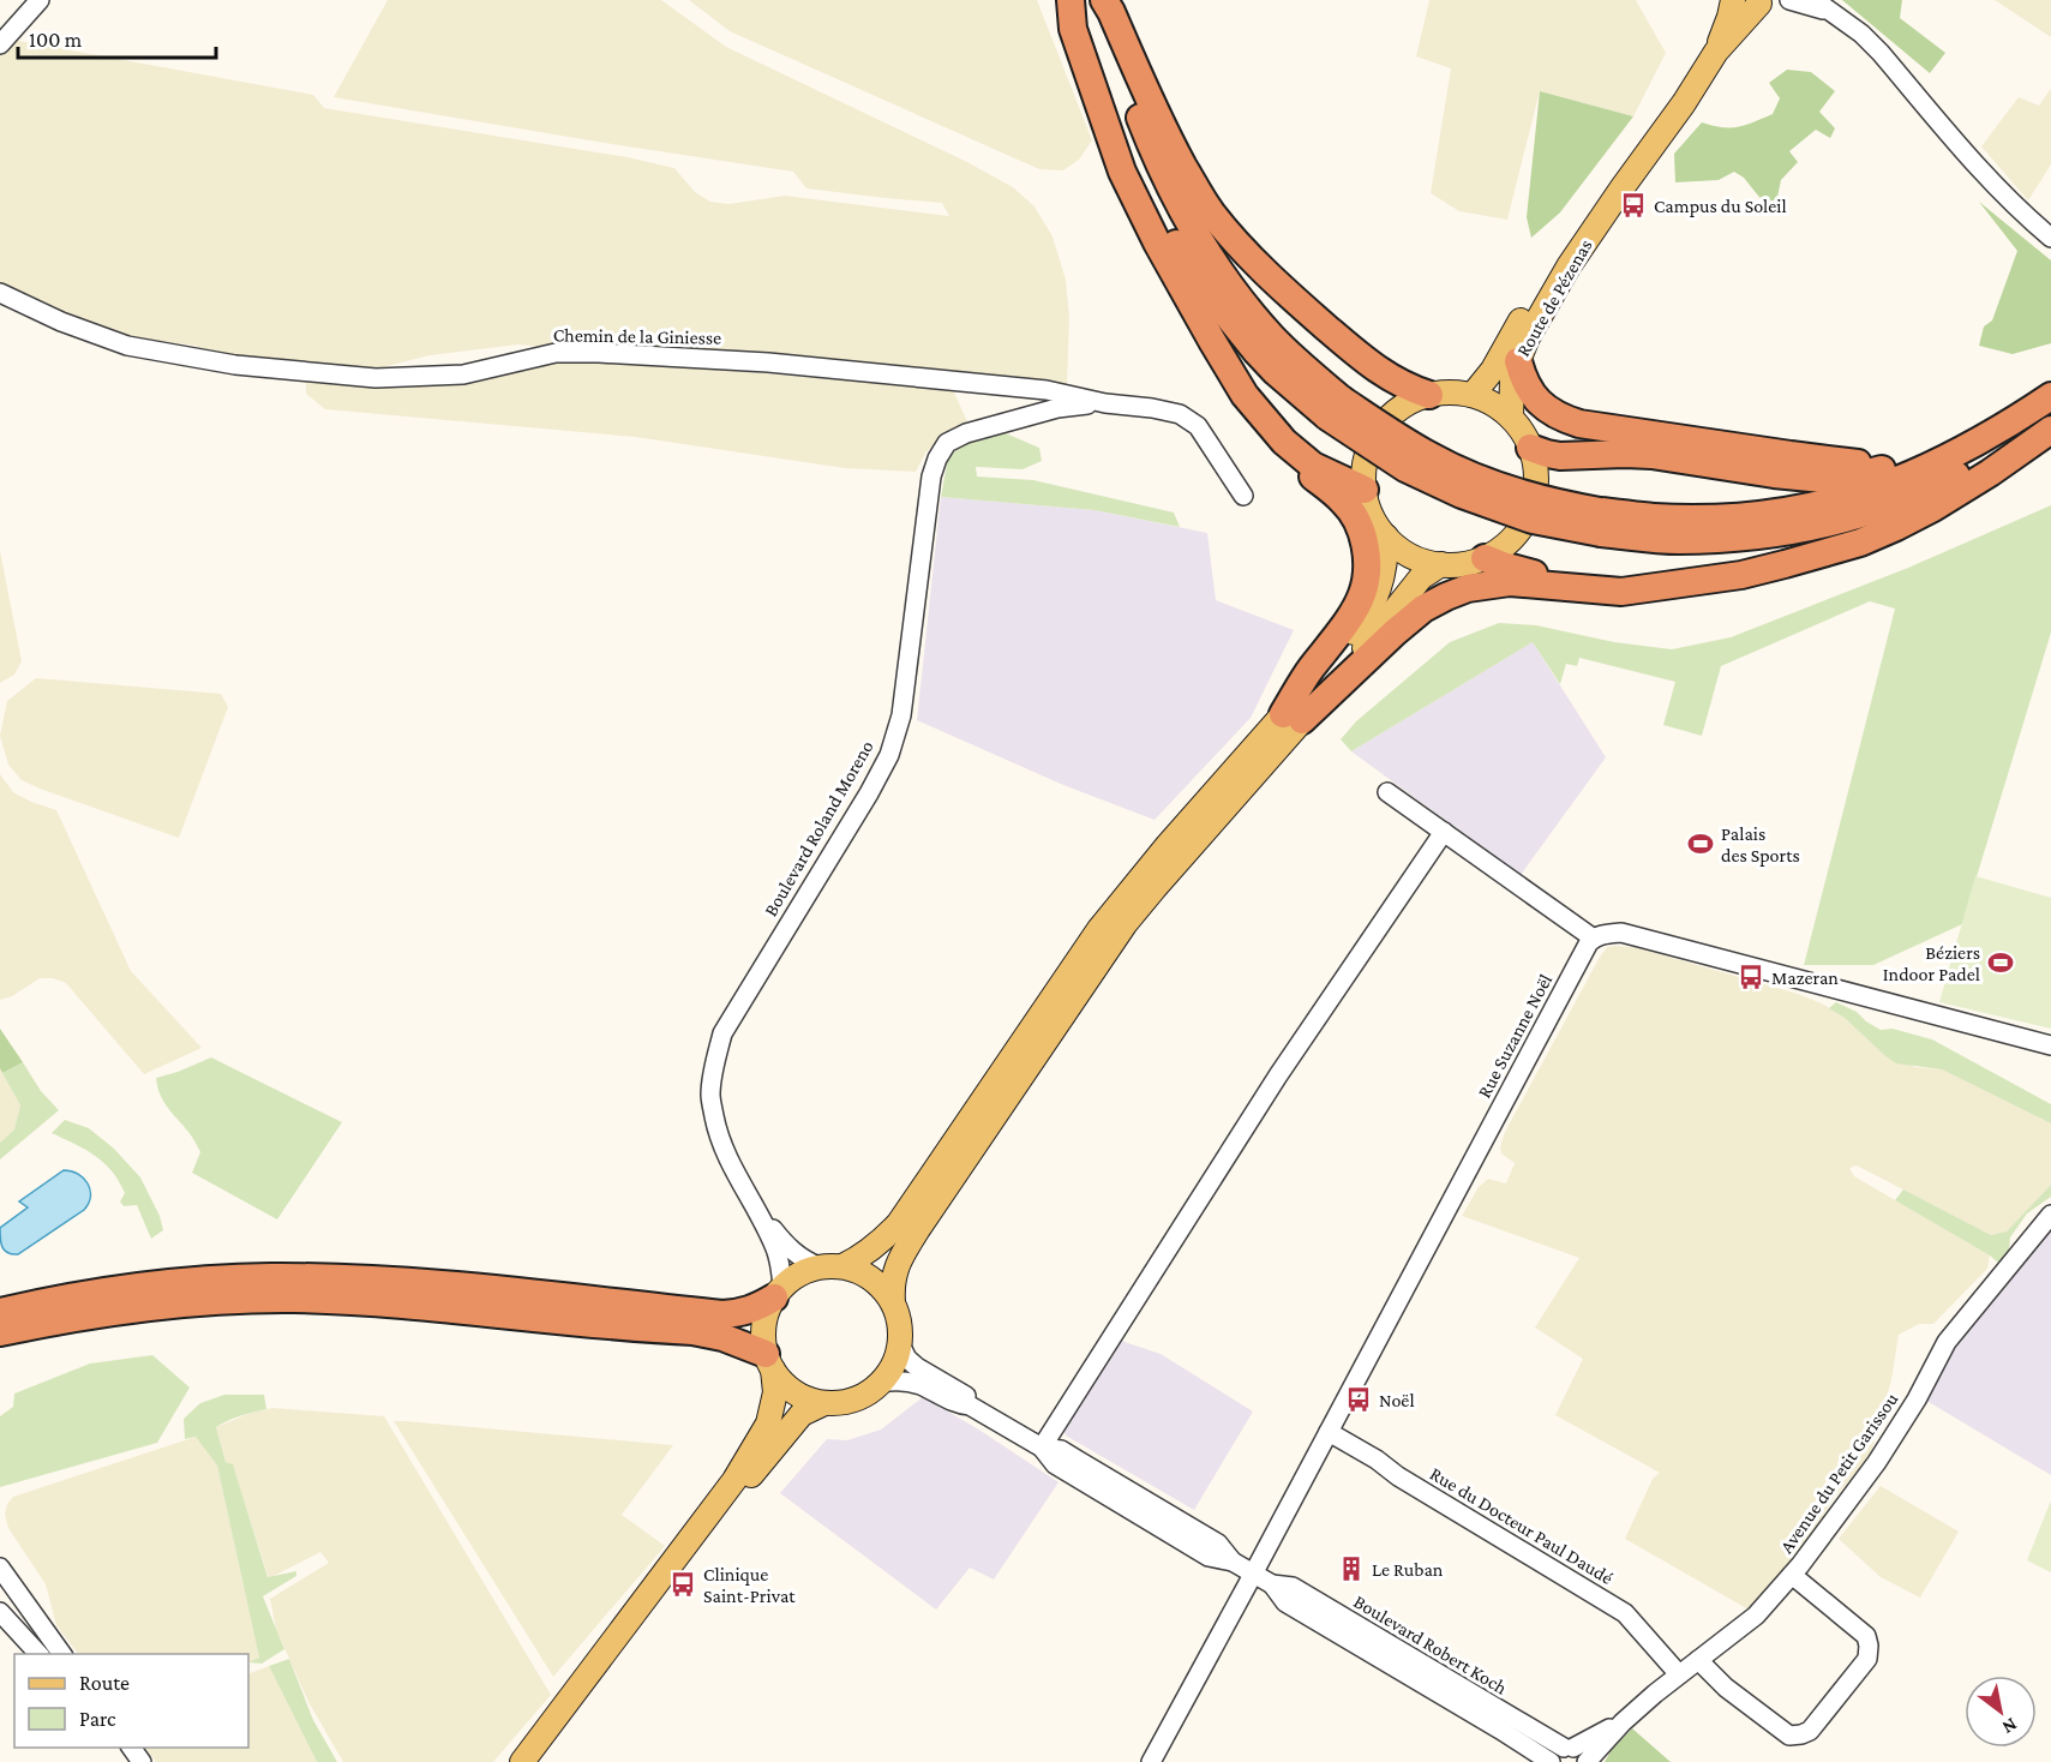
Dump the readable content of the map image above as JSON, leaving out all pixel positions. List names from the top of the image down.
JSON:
{
  "streets": {
    "main road": ["Route de Pézenas"],
    "street": [
      "Chemin de la Giniesse",
      "Boulevard Roland Moreno",
      "Rue Suzanne Noël",
      "Avenue du Petit Garissou",
      "Rue du Docteur Paul Daudé",
      "Boulevard Robert Koch"
    ]
  },
  "crossings": [
    ["Chemin de la Giniesse", "Boulevard Roland Moreno"],
    ["Boulevard Roland Moreno", "Boulevard Robert Koch"],
    ["Rue Suzanne Noël", "Rue du Docteur Paul Daudé"],
    ["Rue Suzanne Noël", "Boulevard Robert Koch"],
    ["Avenue du Petit Garissou", "Rue du Docteur Paul Daudé"],
    ["Avenue du Petit Garissou", "Boulevard Robert Koch"]
  ],
  "places": {
    "bus stop": [
      "Campus du Soleil",
      "Mazeran",
      "Noël",
      "Clinique Saint-Privat"
    ],
    "sports": ["Palais des Sports", "Béziers Indoor Padel"],
    "building": ["Le Ruban"]
  },
  "legend": ["Route", "Parc"],
  "scale_bar": "100 m",
  "north": "bottom right"
}
